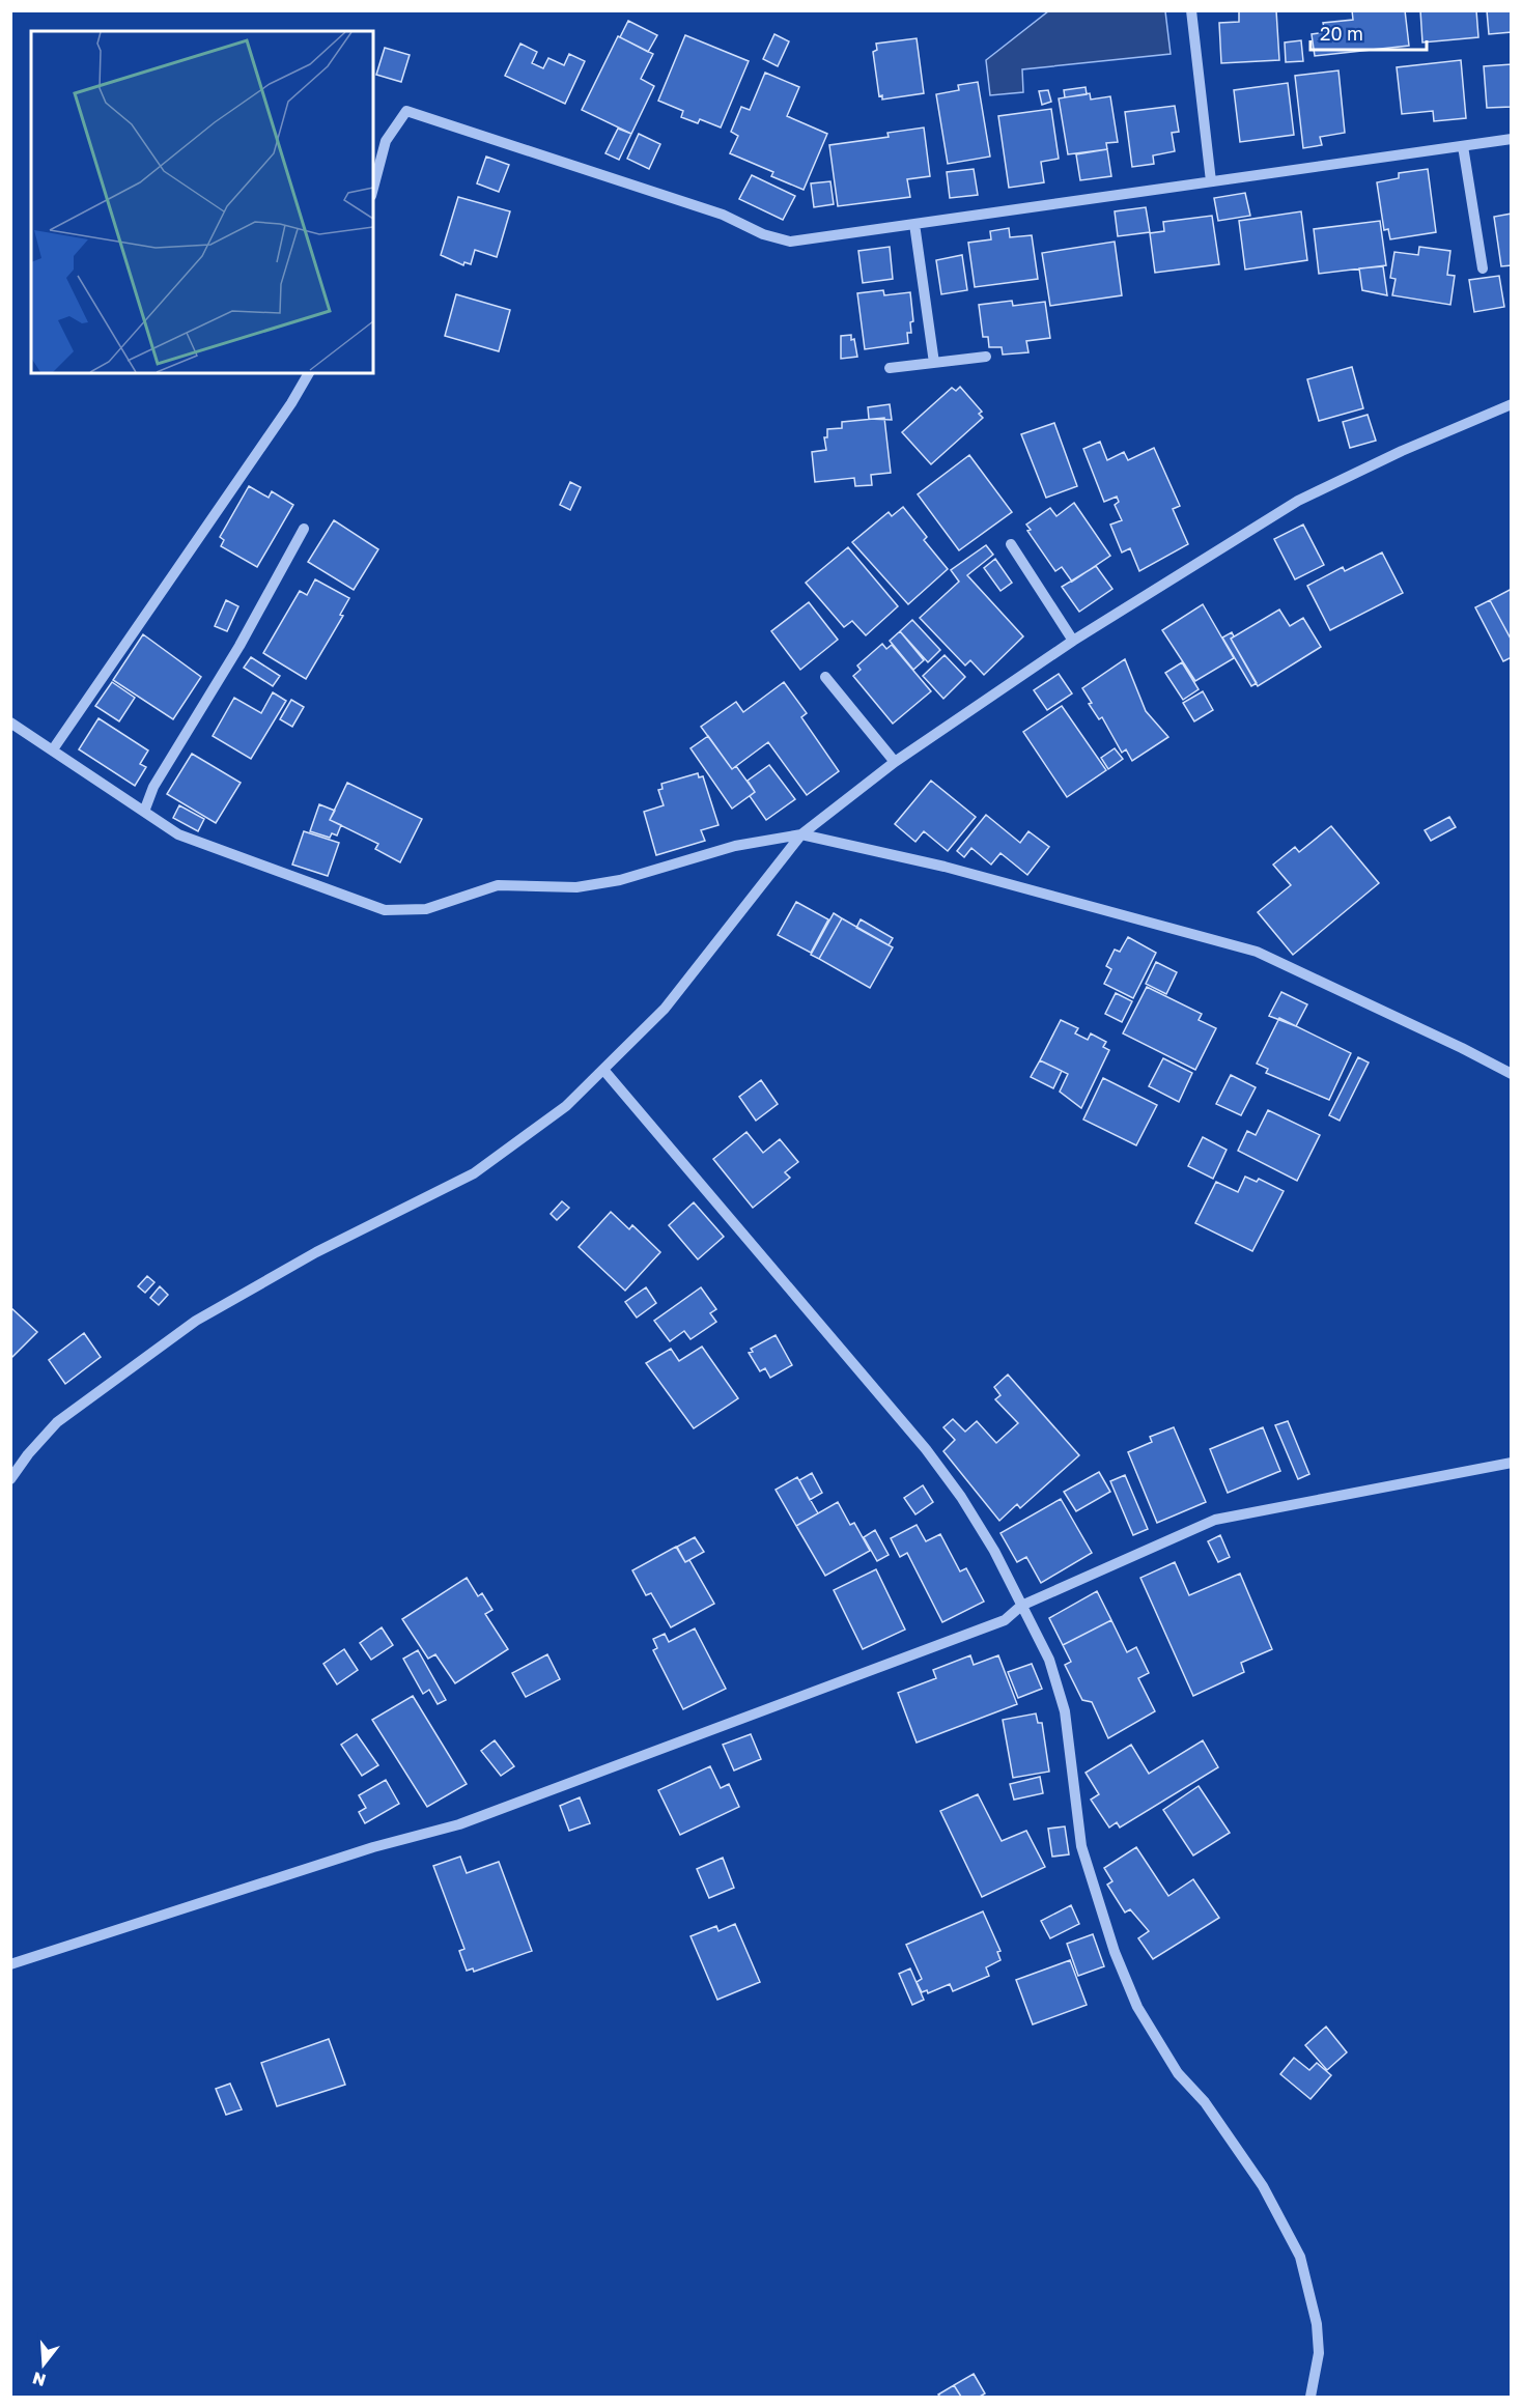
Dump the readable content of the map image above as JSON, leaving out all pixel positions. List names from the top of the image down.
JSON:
{
  "scale_bar": "20 m",
  "north": "bottom"
}
